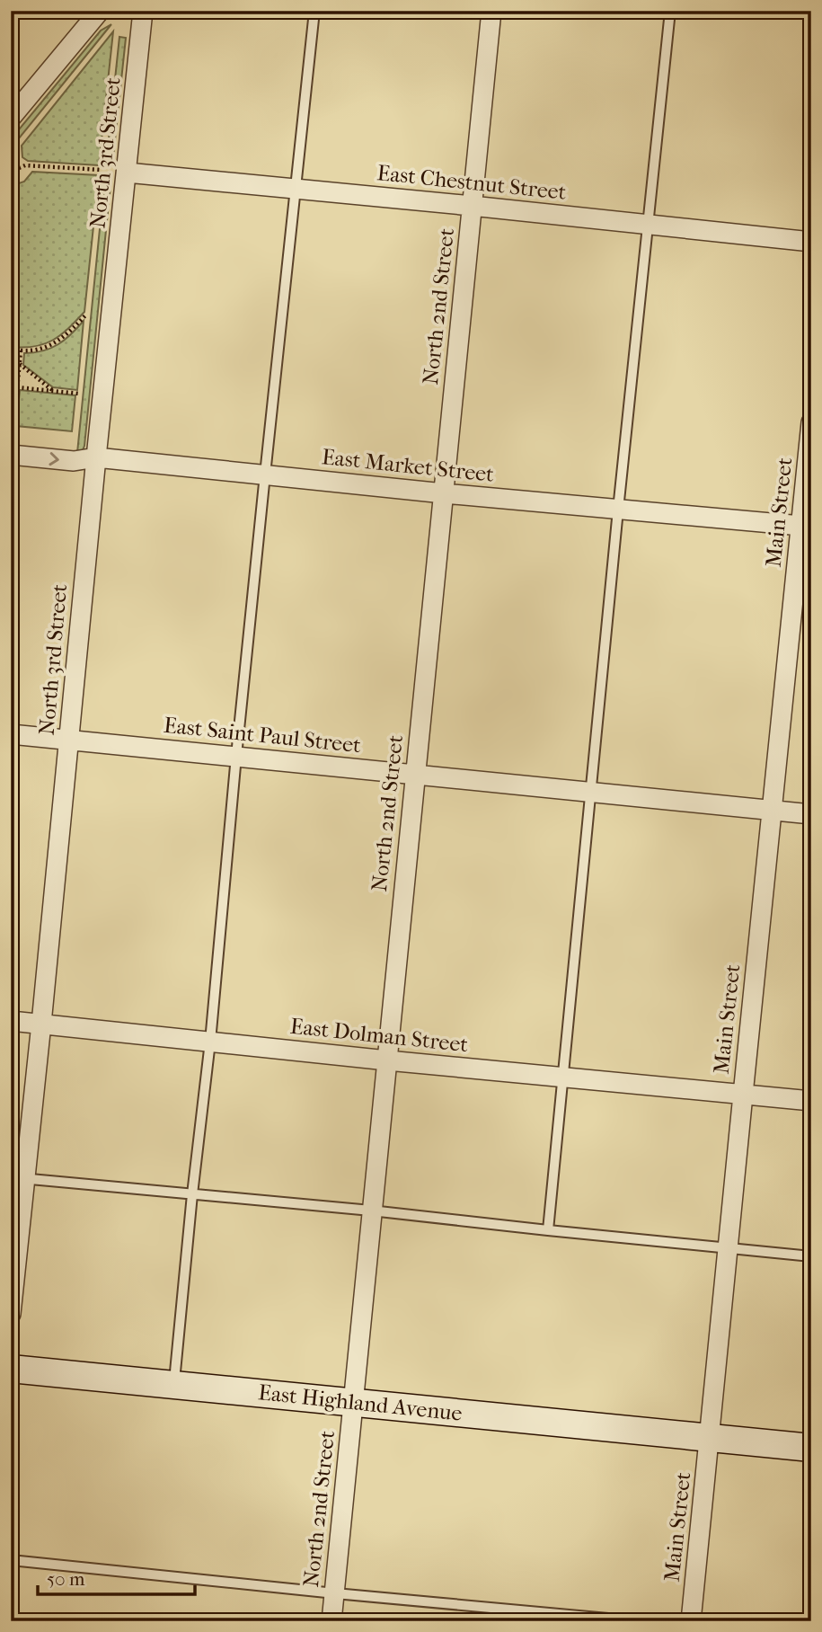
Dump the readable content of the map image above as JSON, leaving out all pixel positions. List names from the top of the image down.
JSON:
{
  "streets": {
    "street": [
      "North 3rd Street",
      "East Chestnut Street",
      "North 2nd Street",
      "East Market Street",
      "Main Street",
      "East Saint Paul Street",
      "East Dolman Street",
      "East Highland Avenue"
    ]
  },
  "crossings": [
    ["North 3rd Street", "East Chestnut Street"],
    ["North 3rd Street", "East Market Street"],
    ["North 3rd Street", "East Saint Paul Street"],
    ["North 3rd Street", "East Dolman Street"],
    ["East Chestnut Street", "North 2nd Street"],
    ["North 2nd Street", "East Market Street"],
    ["North 2nd Street", "East Saint Paul Street"],
    ["North 2nd Street", "East Dolman Street"],
    ["North 2nd Street", "East Highland Avenue"],
    ["East Market Street", "Main Street"],
    ["Main Street", "East Saint Paul Street"],
    ["Main Street", "East Dolman Street"],
    ["Main Street", "East Highland Avenue"]
  ],
  "scale_bar": "50 m"
}
